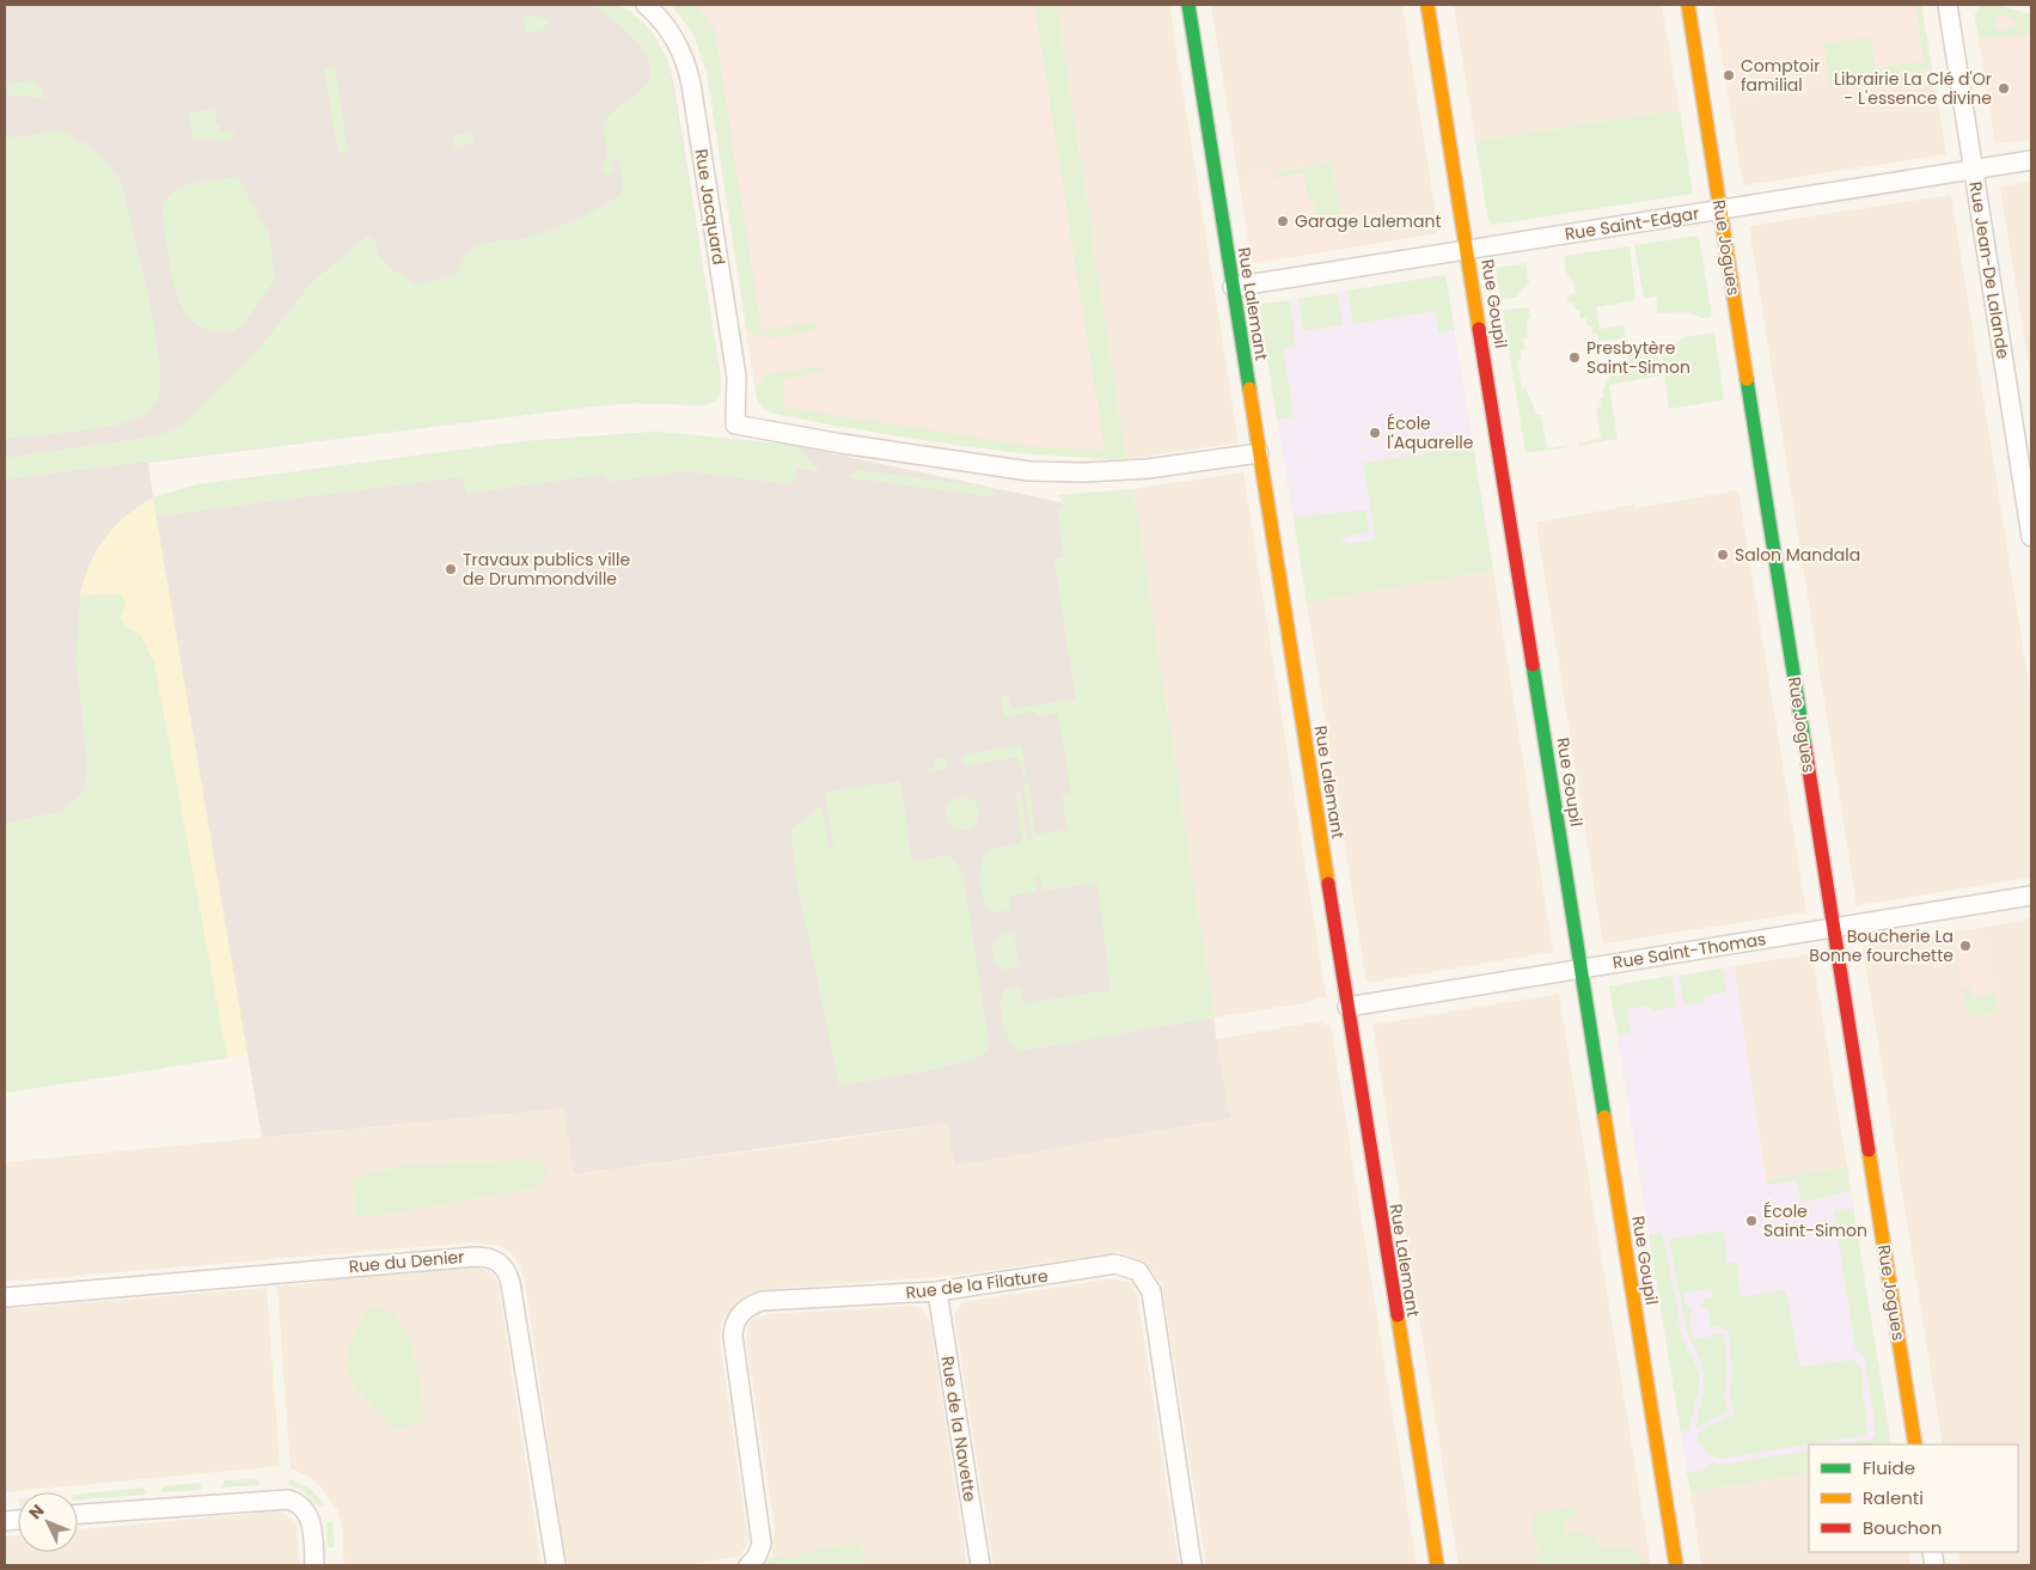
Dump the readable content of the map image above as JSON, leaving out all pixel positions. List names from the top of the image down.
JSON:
{
  "streets": {
    "street": [
      "Rue Jacquard",
      "Rue Saint-Edgar",
      "Rue Jogues",
      "Rue Jean-De Lalande",
      "Rue Lalemant",
      "Rue Goupil",
      "Rue Saint-Thomas",
      "Rue du Denier",
      "Rue de la Filature",
      "Rue de la Navette"
    ]
  },
  "crossings": [
    ["Rue Jacquard", "Rue Lalemant"],
    ["Rue Saint-Edgar", "Rue Jogues"],
    ["Rue Saint-Edgar", "Rue Jean-De Lalande"],
    ["Rue Saint-Edgar", "Rue Lalemant"],
    ["Rue Saint-Edgar", "Rue Goupil"],
    ["Rue Jogues", "Rue Saint-Thomas"],
    ["Rue Lalemant", "Rue Saint-Thomas"],
    ["Rue Goupil", "Rue Saint-Thomas"],
    ["Rue de la Filature", "Rue de la Navette"]
  ],
  "places": [
    "Comptoir familial",
    "Librairie La Clé d'Or - L'essence divine",
    "Garage Lalemant",
    "Presbytère Saint-Simon",
    "École l'Aquarelle",
    "Salon Mandala",
    "Travaux publics ville de Drummondville",
    "Boucherie La Bonne fourchette",
    "École Saint-Simon"
  ],
  "legend": ["Fluide", "Ralenti", "Bouchon"],
  "north": "top left"
}
